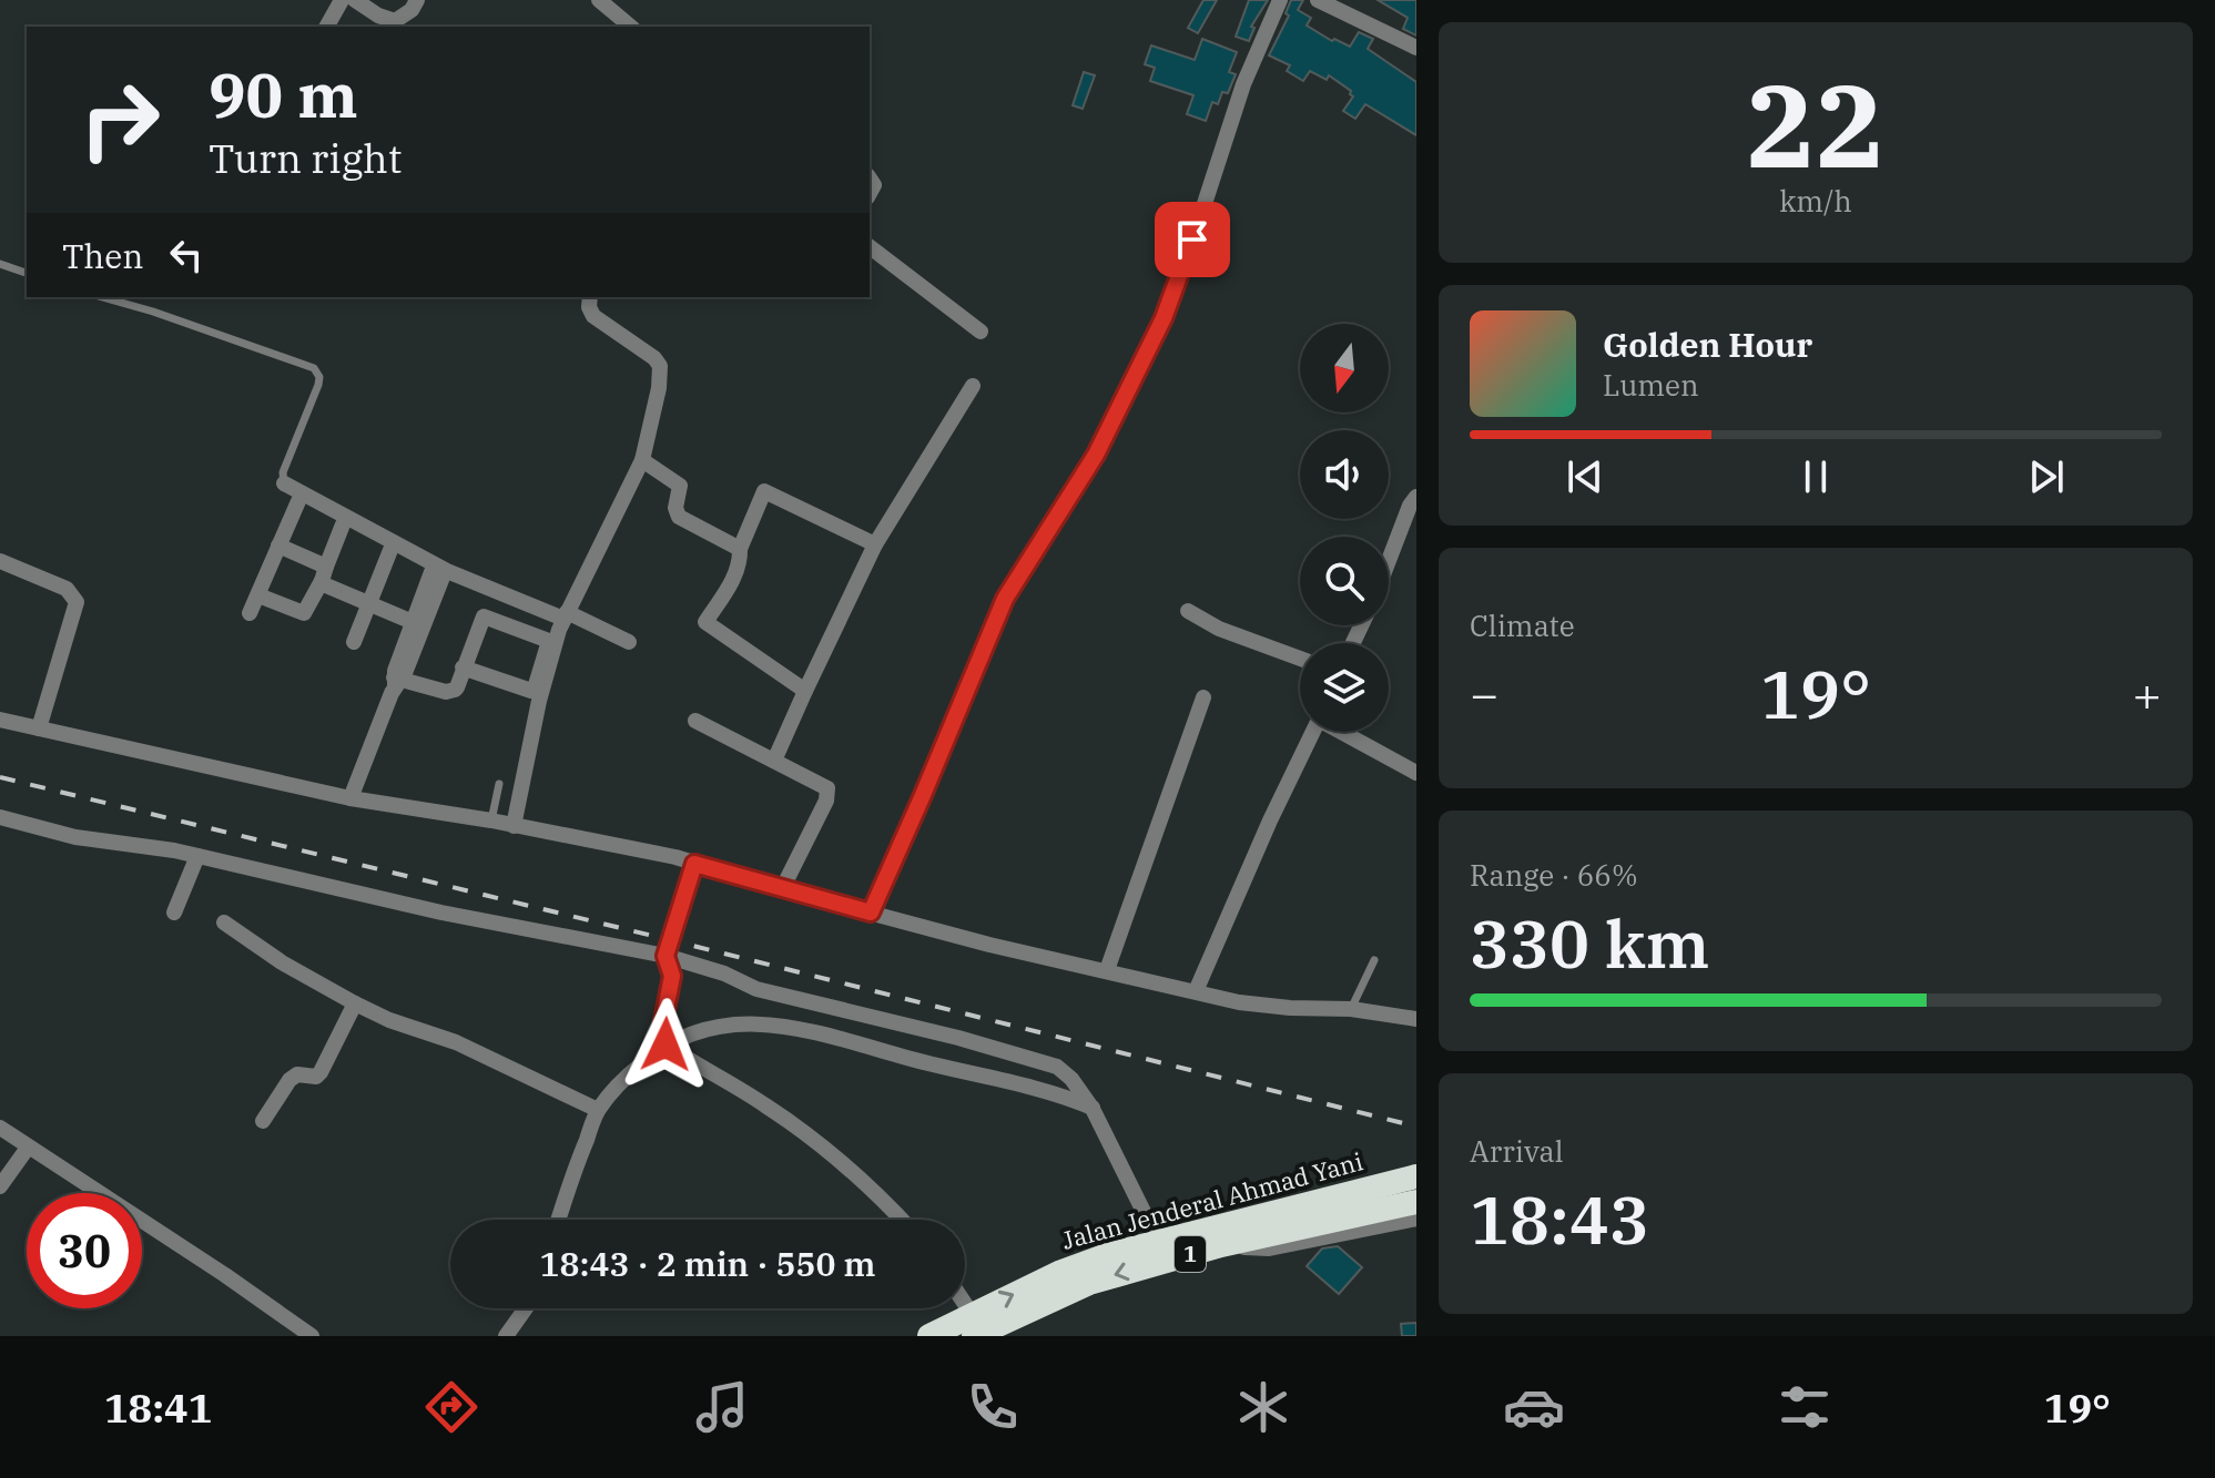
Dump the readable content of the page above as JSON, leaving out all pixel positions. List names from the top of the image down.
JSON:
{
  "streets": {
    "highway": ["Jalan Jenderal Ahmad Yani", "1"]
  },
  "crossings": [
    ["Jalan Jenderal Ahmad Yani", "1"]
  ],
  "north": "bottom",
  "page": {
    "tile": [
      ["22", "km/h"],
      "Climate",
      ["Range · 66%", "330 km"],
      ["Arrival", "18:43"]
    ],
    "turn": ["90 m", "Turn right"],
    "then": "Then",
    "song": ["Golden Hour", "Lumen"],
    "heat": ["−", "19°", "+"],
    "limit": "30",
    "trip": "18:43 · 2 min · 550 m",
    "tabs": ["18:41", "19°"]
  }
}
